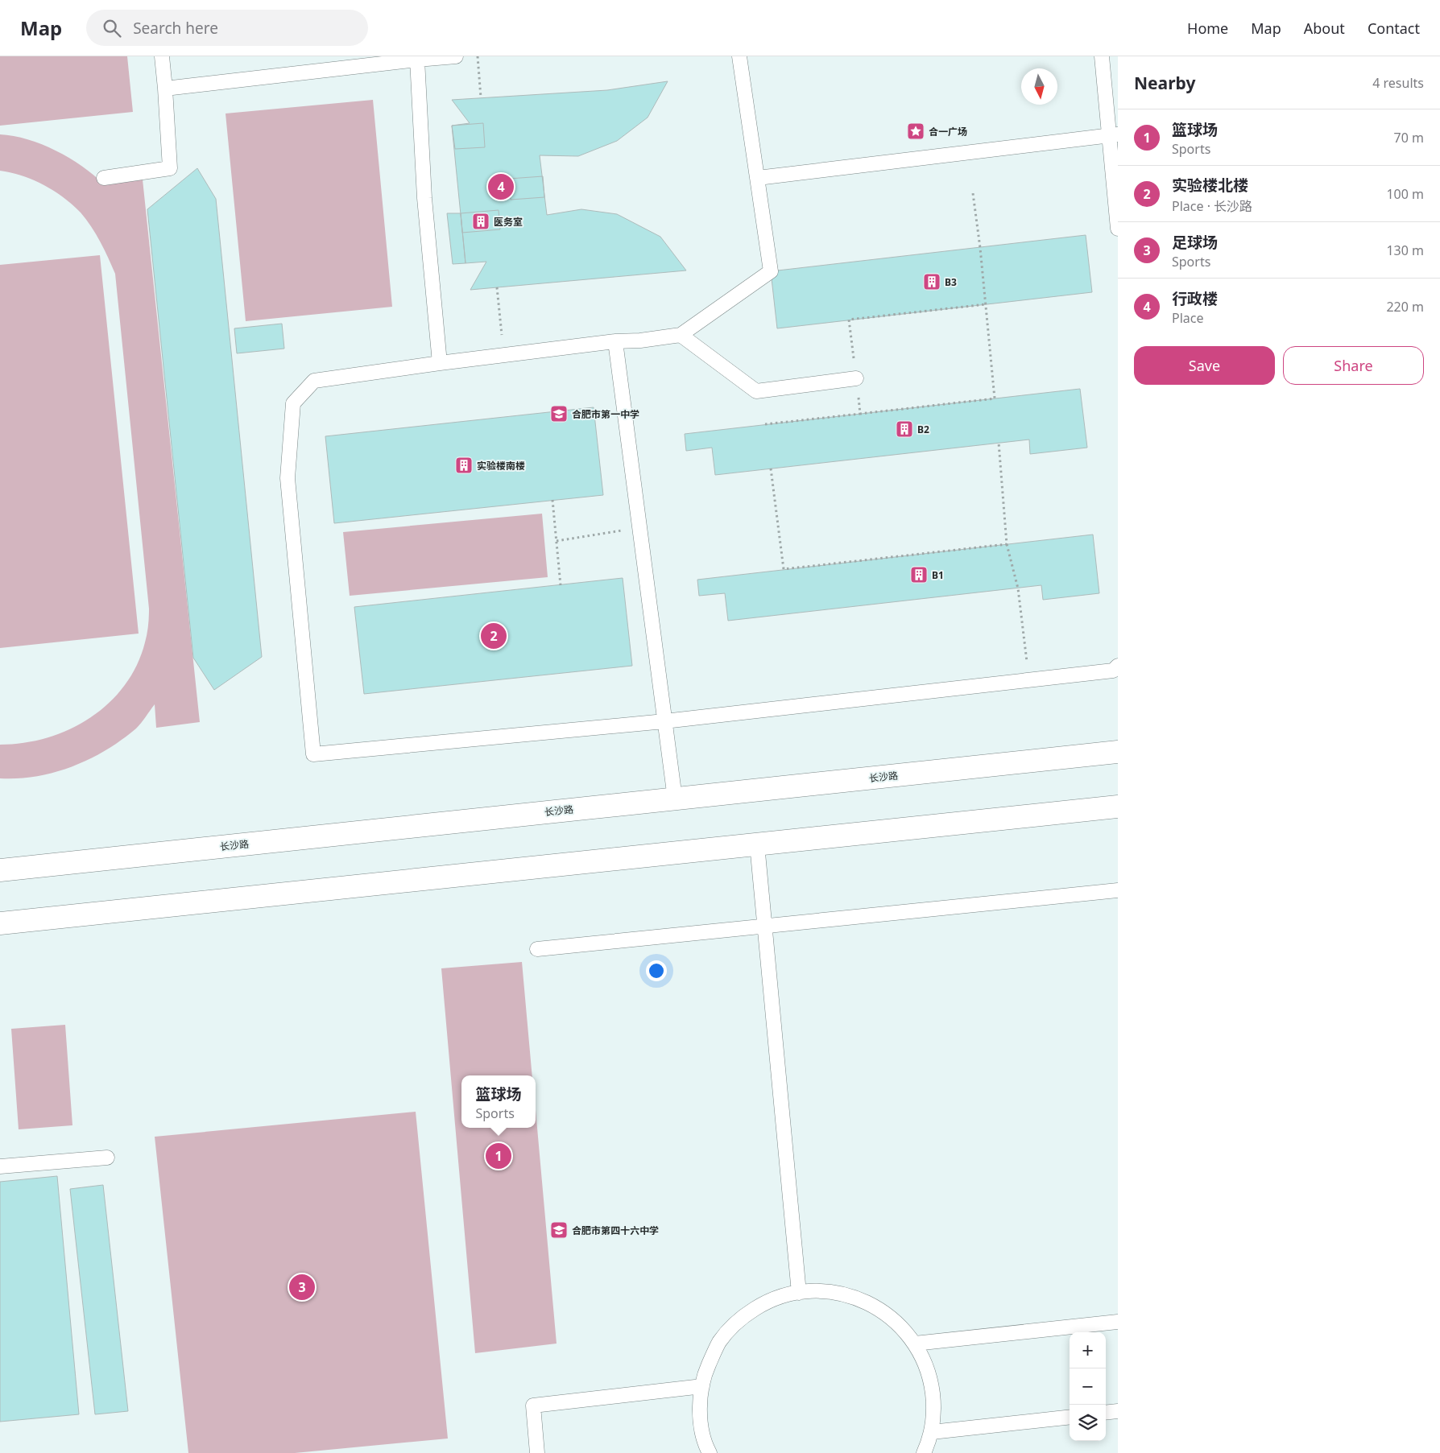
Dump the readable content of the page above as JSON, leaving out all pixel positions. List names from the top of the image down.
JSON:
{
  "streets": {
    "street": ["长沙路"]
  },
  "places": {
    "place": ["合一广场"],
    "building": [
      "医务室",
      "B3",
      "B2",
      "实验楼南楼",
      "B1"
    ],
    "school or university": ["合肥市第一中学", "合肥市第四十六中学"]
  },
  "north": "bottom",
  "page": {
    "header": "Map",
    "search": "Search here",
    "nav": [
      "Home",
      "Map",
      "About",
      "Contact"
    ],
    "heading": ["Nearby", "4 results"],
    "list": [
      {
        "mark": "1",
        "name": "篮球场",
        "note": "Sports",
        "value": "70 m"
      },
      {
        "mark": "2",
        "name": "实验楼北楼",
        "note": "Place · 长沙路",
        "value": "100 m"
      },
      {
        "mark": "3",
        "name": "足球场",
        "note": "Sports",
        "value": "130 m"
      },
      {
        "mark": "4",
        "name": "行政楼",
        "note": "Place",
        "value": "220 m"
      }
    ],
    "pins": [
      "4",
      "2",
      "1",
      "3"
    ],
    "buttons": ["Save", "Share"],
    "popup": ["篮球场", "Sports"],
    "map_buttons": ["+", "−"]
  }
}
